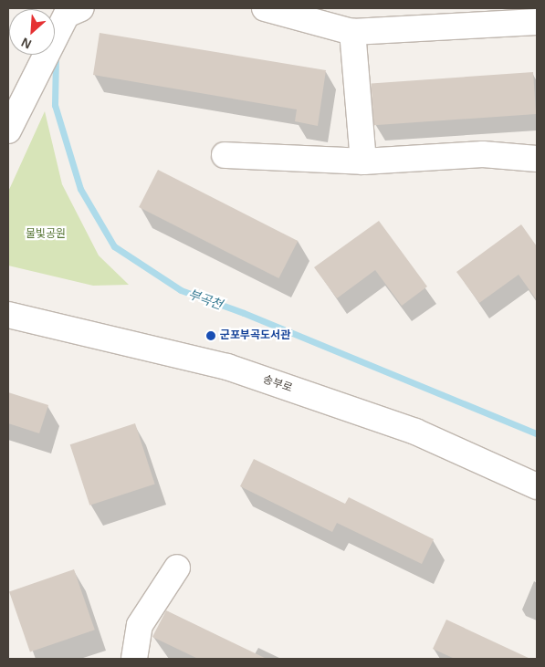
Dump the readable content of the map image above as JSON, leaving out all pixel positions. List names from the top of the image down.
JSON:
{
  "streets": {
    "street": ["송부로"]
  },
  "water": ["부곡천"],
  "parks": ["물빛공원"],
  "places": ["군포부곡도서관"],
  "north": "bottom left"
}
